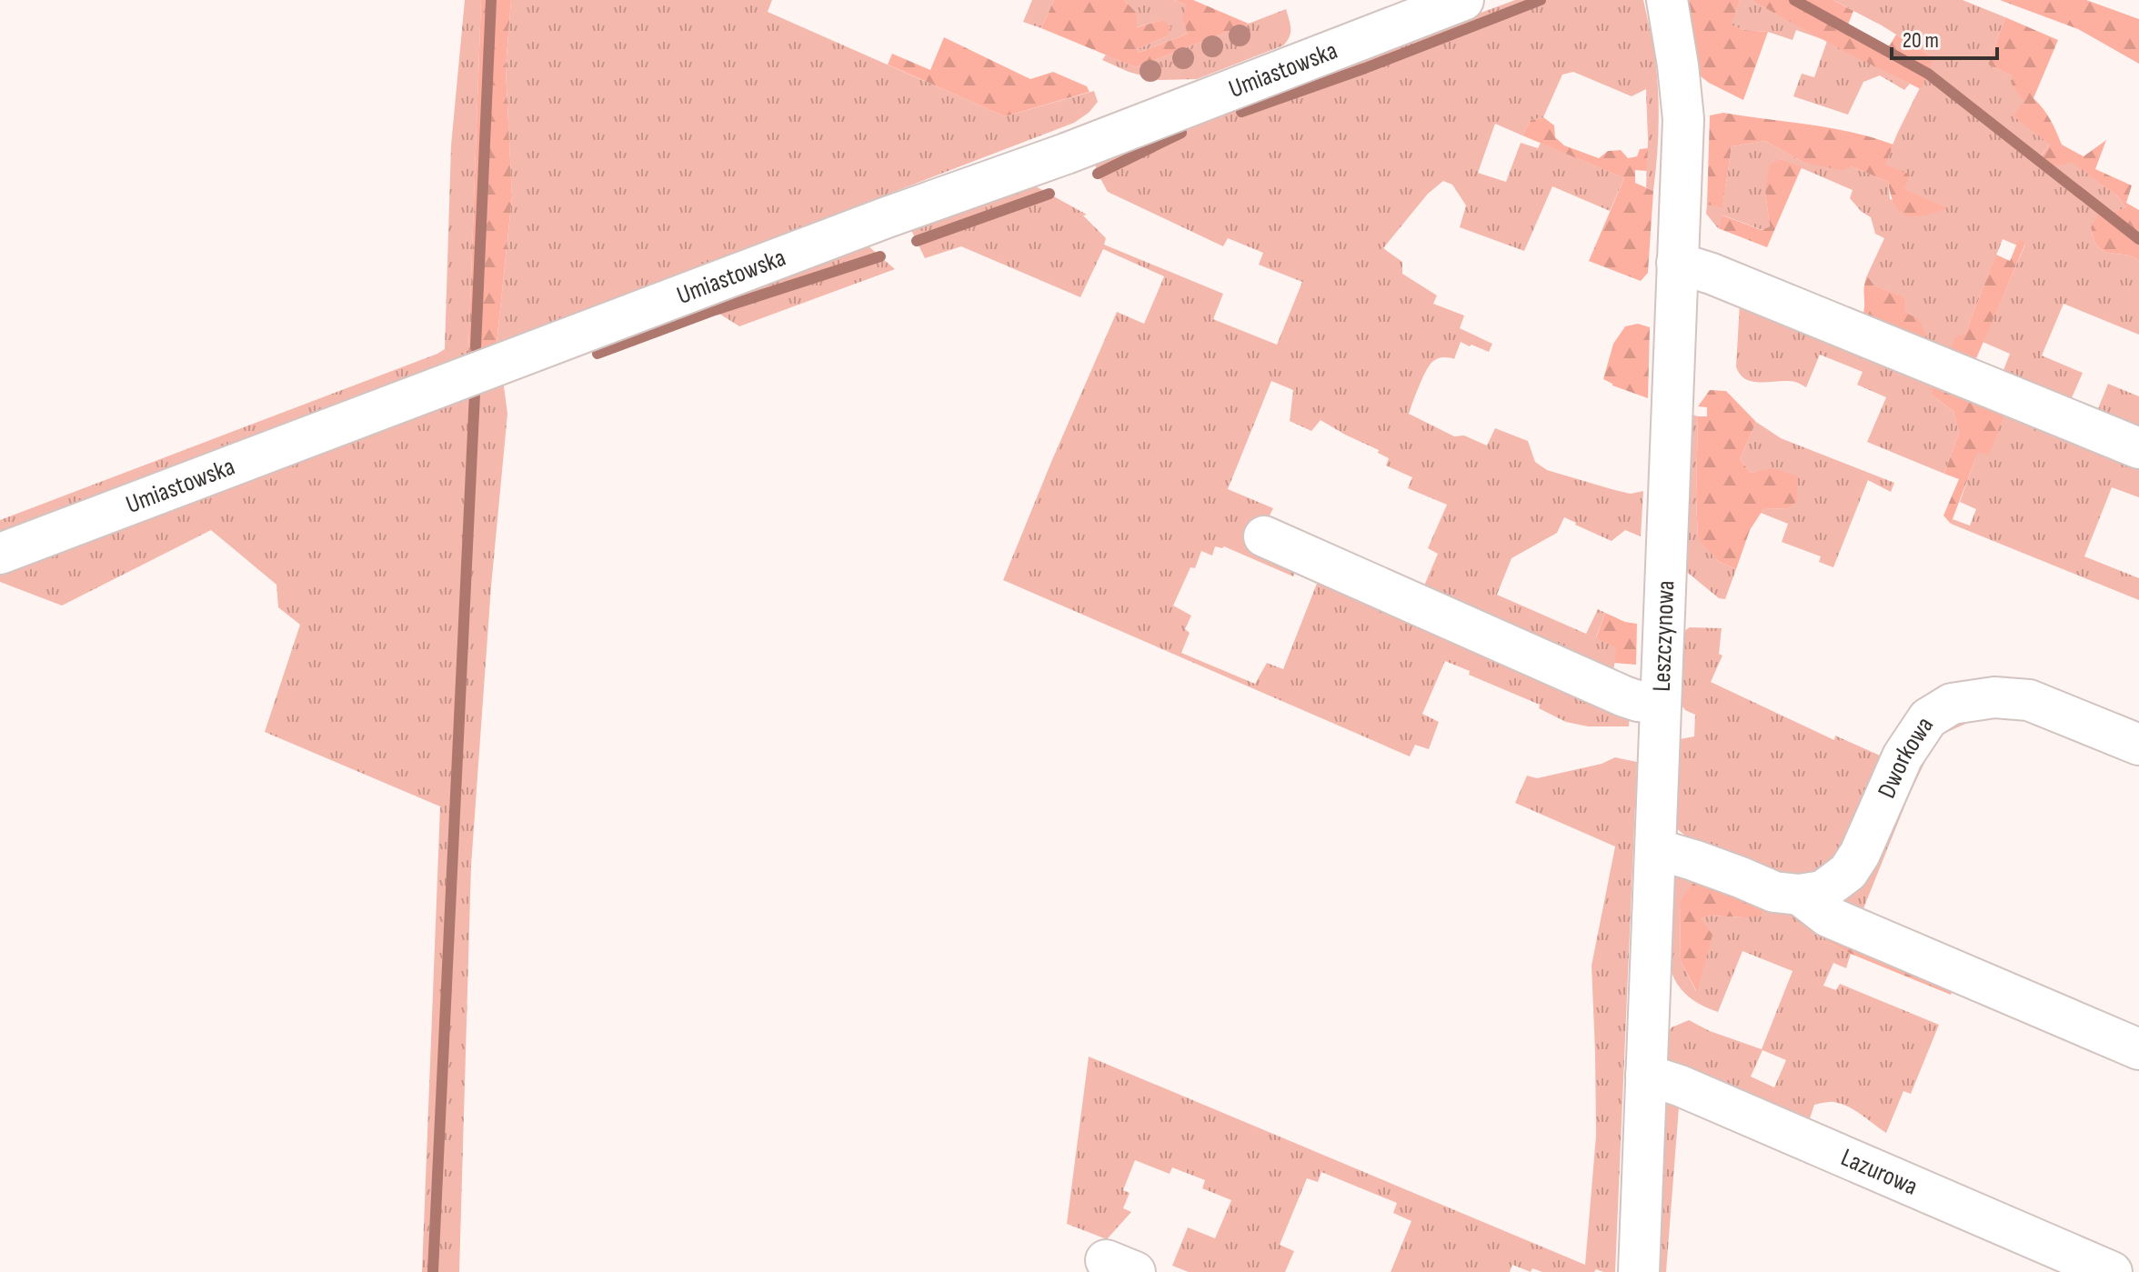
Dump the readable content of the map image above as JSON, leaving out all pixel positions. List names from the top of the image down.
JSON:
{
  "streets": {
    "street": [
      "Umiastowska",
      "Leszczynowa",
      "Dworkowa",
      "Lazurowa"
    ]
  },
  "crossings": [
    ["Leszczynowa", "Lazurowa"]
  ],
  "scale_bar": "20 m"
}
